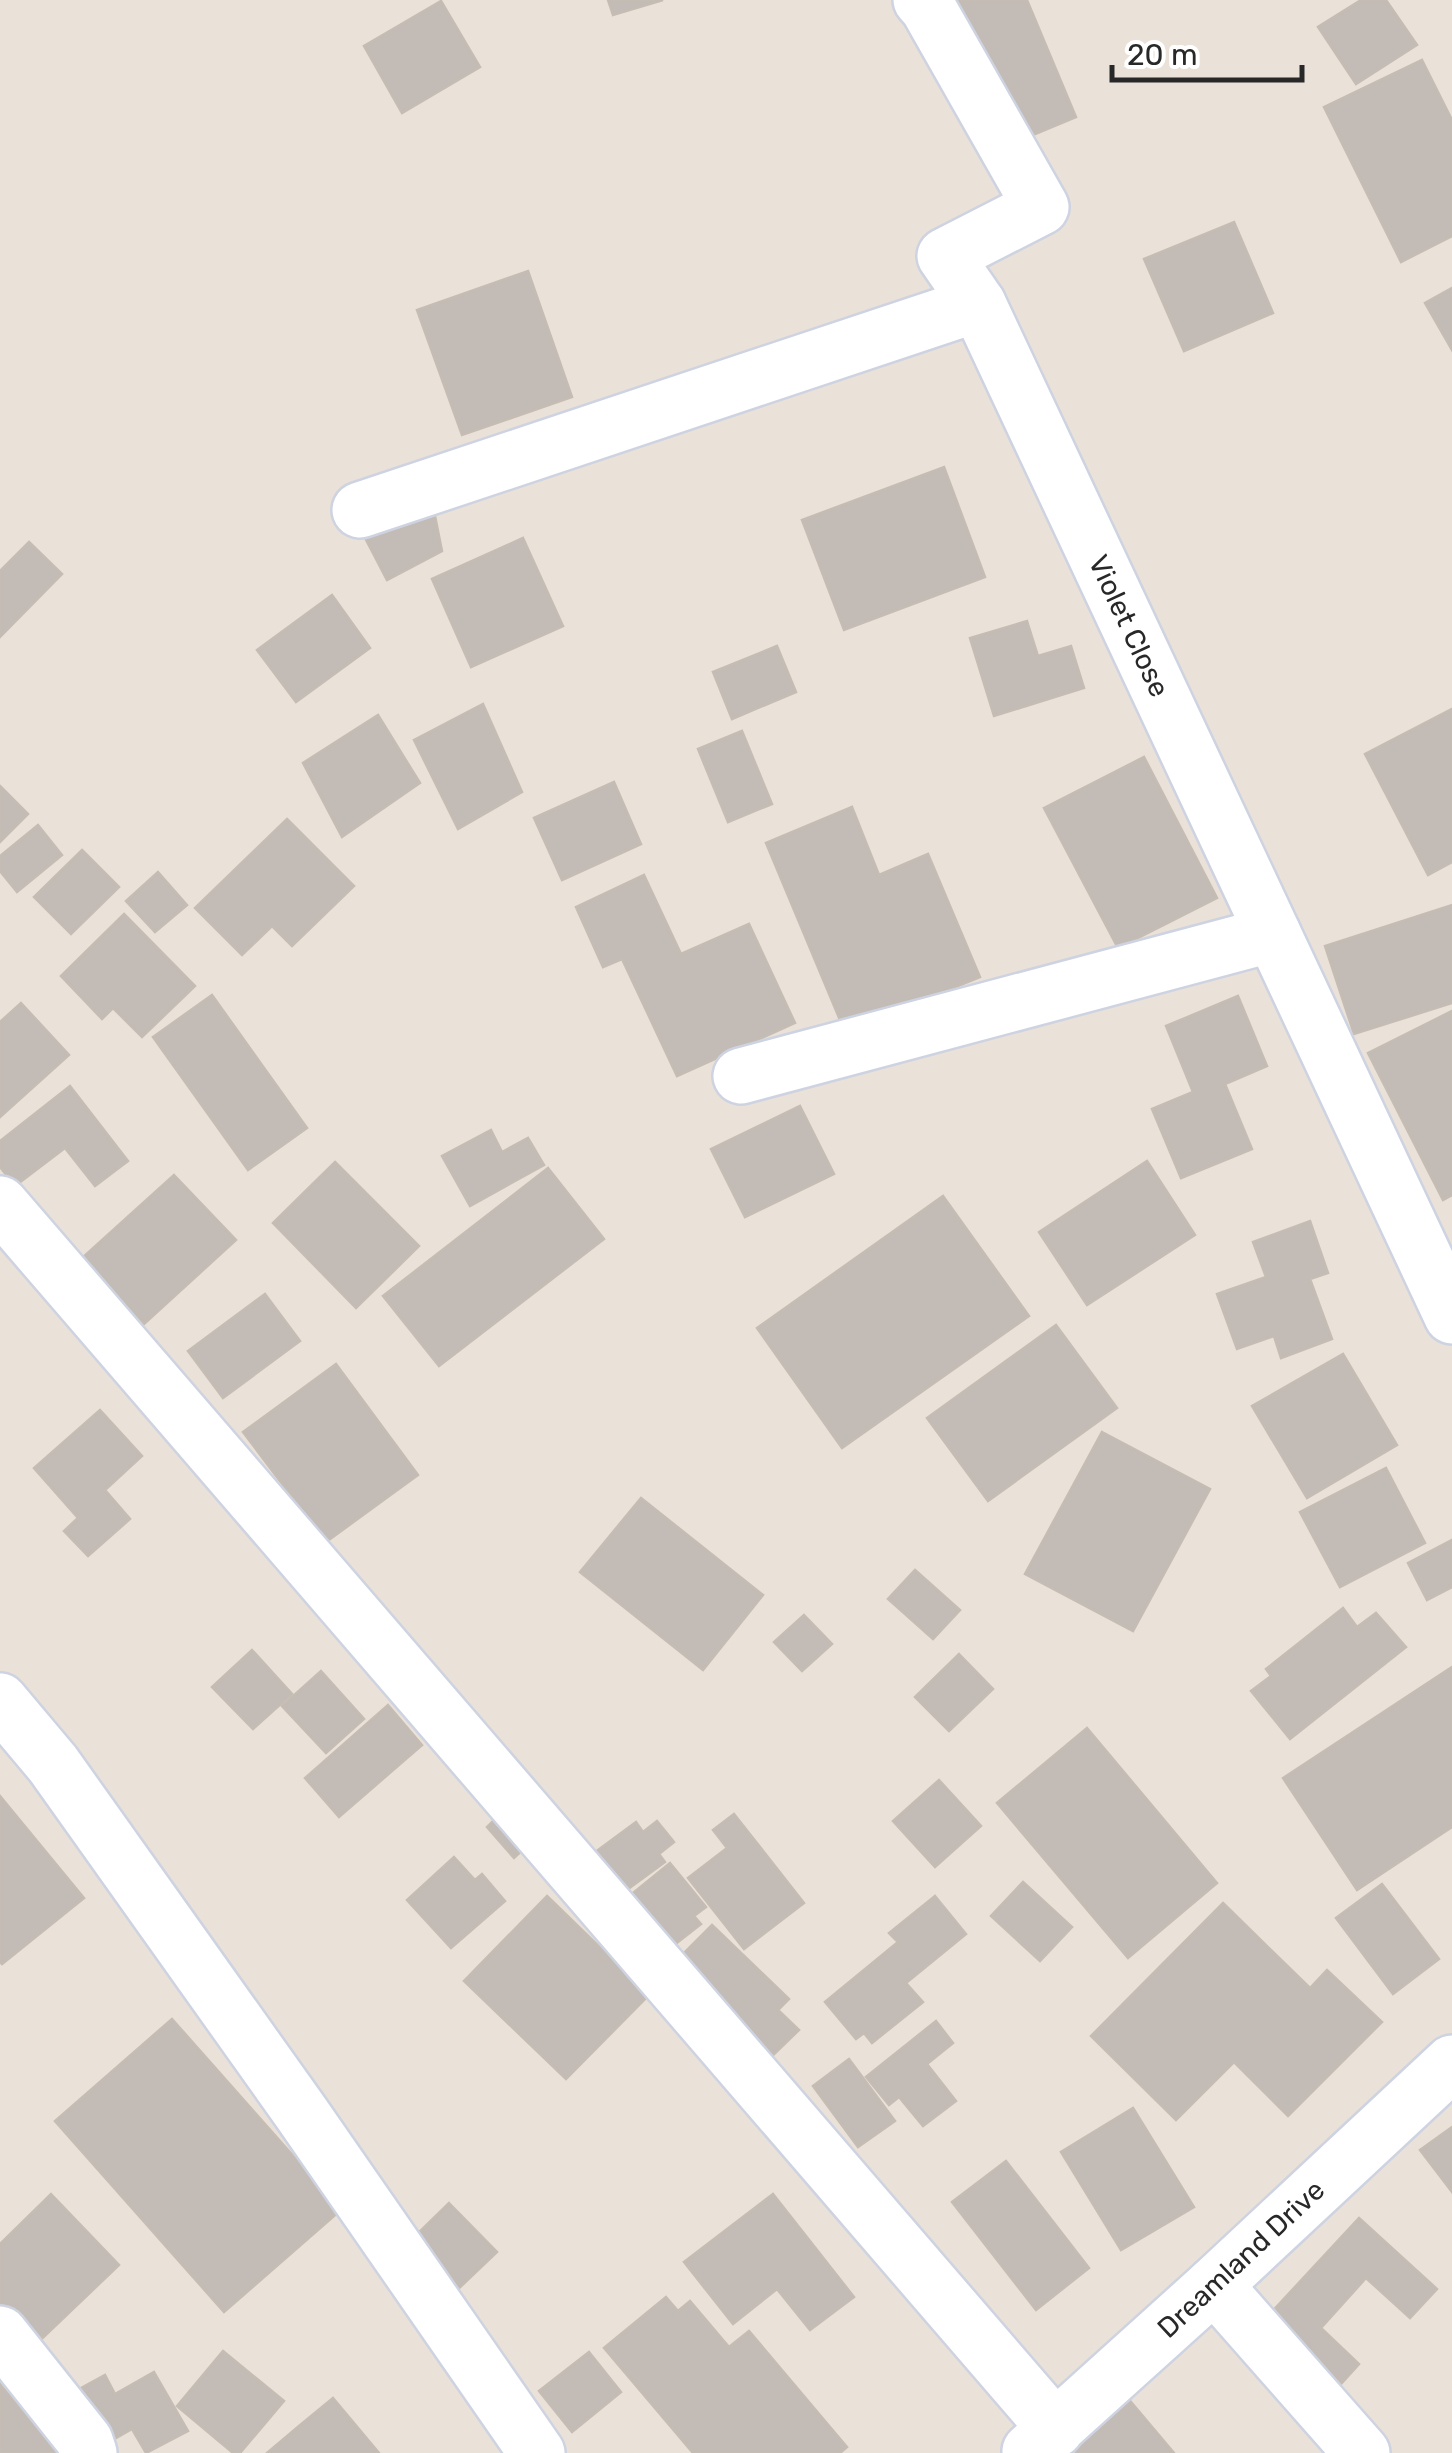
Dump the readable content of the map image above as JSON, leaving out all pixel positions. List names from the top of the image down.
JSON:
{
  "streets": {
    "street": ["Violet Close", "Dreamland Drive"]
  },
  "scale_bar": "20 m"
}
